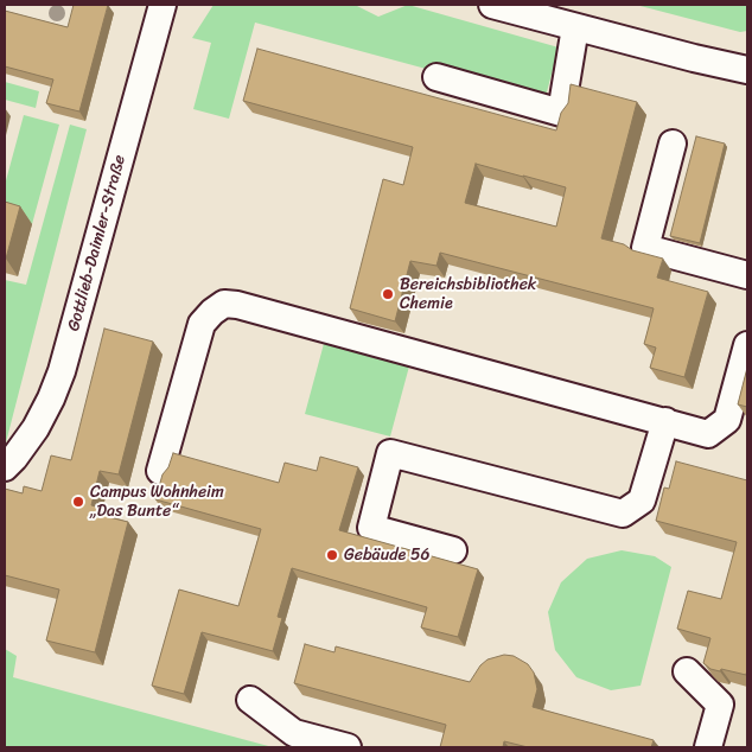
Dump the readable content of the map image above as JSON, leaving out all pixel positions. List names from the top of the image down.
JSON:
{
  "streets": {
    "street": ["Gottlieb-Daimler-Straße"]
  },
  "places": ["Bereichsbibliothek Chemie", "Campus Wohnheim „Das Bunte“", "Gebäude 56"]
}
